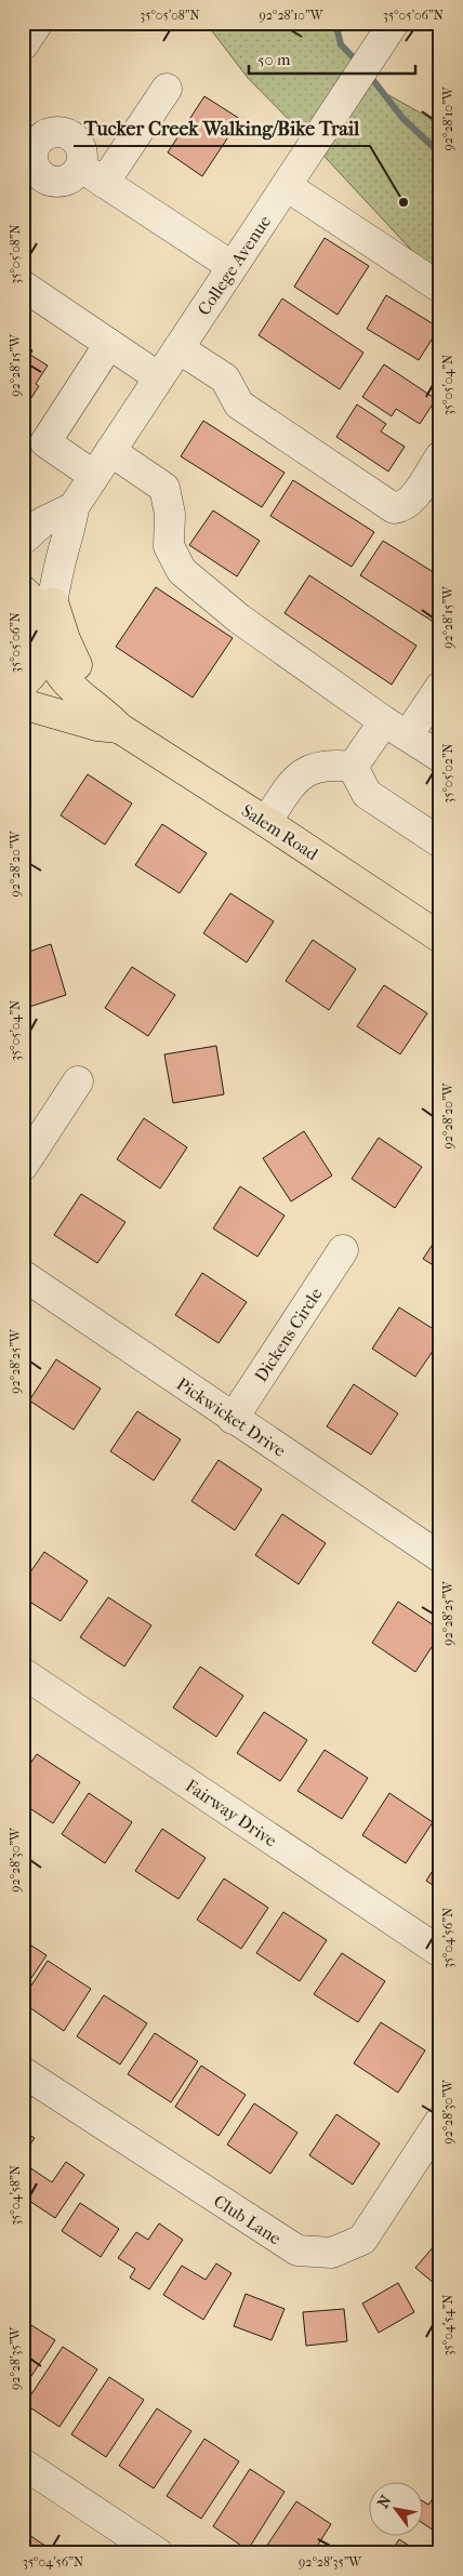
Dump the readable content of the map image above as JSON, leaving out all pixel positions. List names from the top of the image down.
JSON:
{
  "streets": {
    "main road": ["Salem Road"],
    "street": [
      "College Avenue",
      "Dickens Circle",
      "Pickwicket Drive",
      "Fairway Drive",
      "Club Lane"
    ]
  },
  "crossings": [
    ["College Avenue", "Salem Road"],
    ["Dickens Circle", "Pickwicket Drive"]
  ],
  "places": ["Tucker Creek Walking/Bike Trail"],
  "scale_bar": "50 m",
  "north": "top left",
  "coordinates": [
    "35°05'08\"N",
    "92°28'10\"W",
    "35°05'06\"N",
    "92°28'15\"W",
    "35°05'04\"N",
    "35°05'02\"N",
    "92°28'20\"W",
    "92°28'25\"W",
    "92°28'30\"W",
    "35°04'56\"N",
    "35°04'58\"N",
    "35°04'54\"N",
    "92°28'35\"W"
  ]
}
